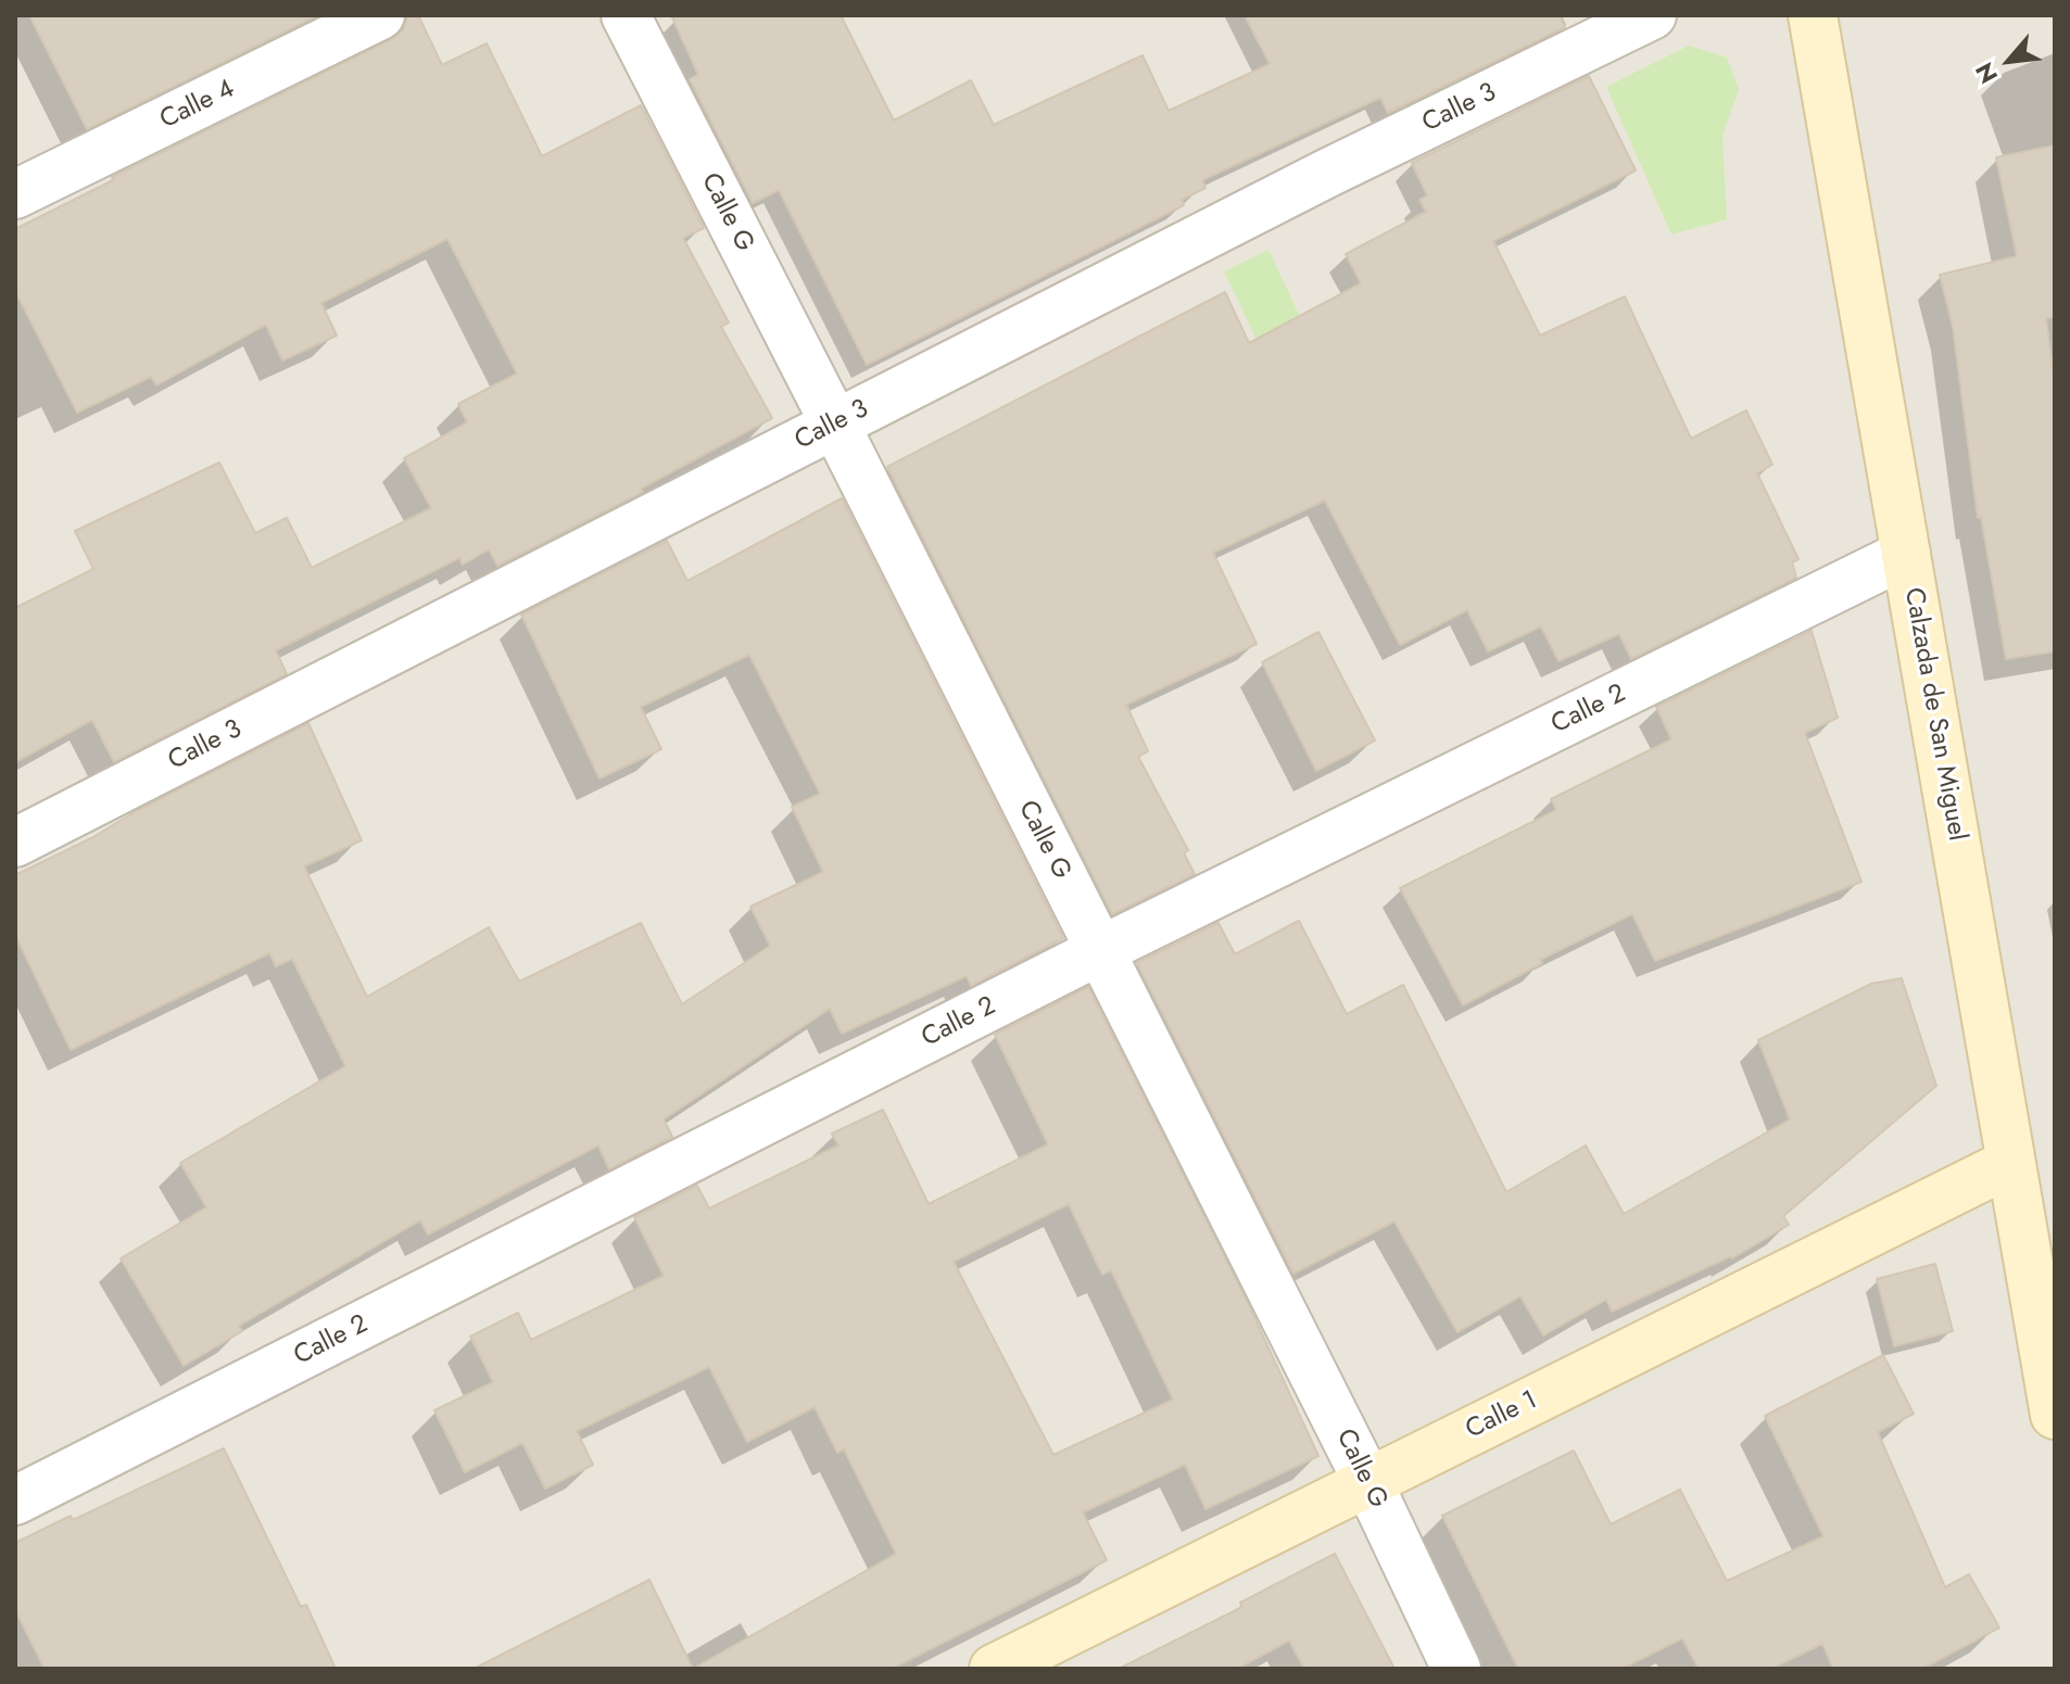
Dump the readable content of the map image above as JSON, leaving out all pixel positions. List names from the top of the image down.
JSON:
{
  "streets": {
    "main road": ["Calzada de San Miguel", "Calle 1"],
    "street": [
      "Calle 4",
      "Calle 3",
      "Calle G",
      "Calle 2"
    ]
  },
  "crossings": [
    ["Calle 3", "Calle G"],
    ["Calle G", "Calle 2"],
    ["Calle G", "Calle 1"],
    ["Calle 2", "Calzada de San Miguel"],
    ["Calzada de San Miguel", "Calle 1"]
  ],
  "north": "bottom left"
}
